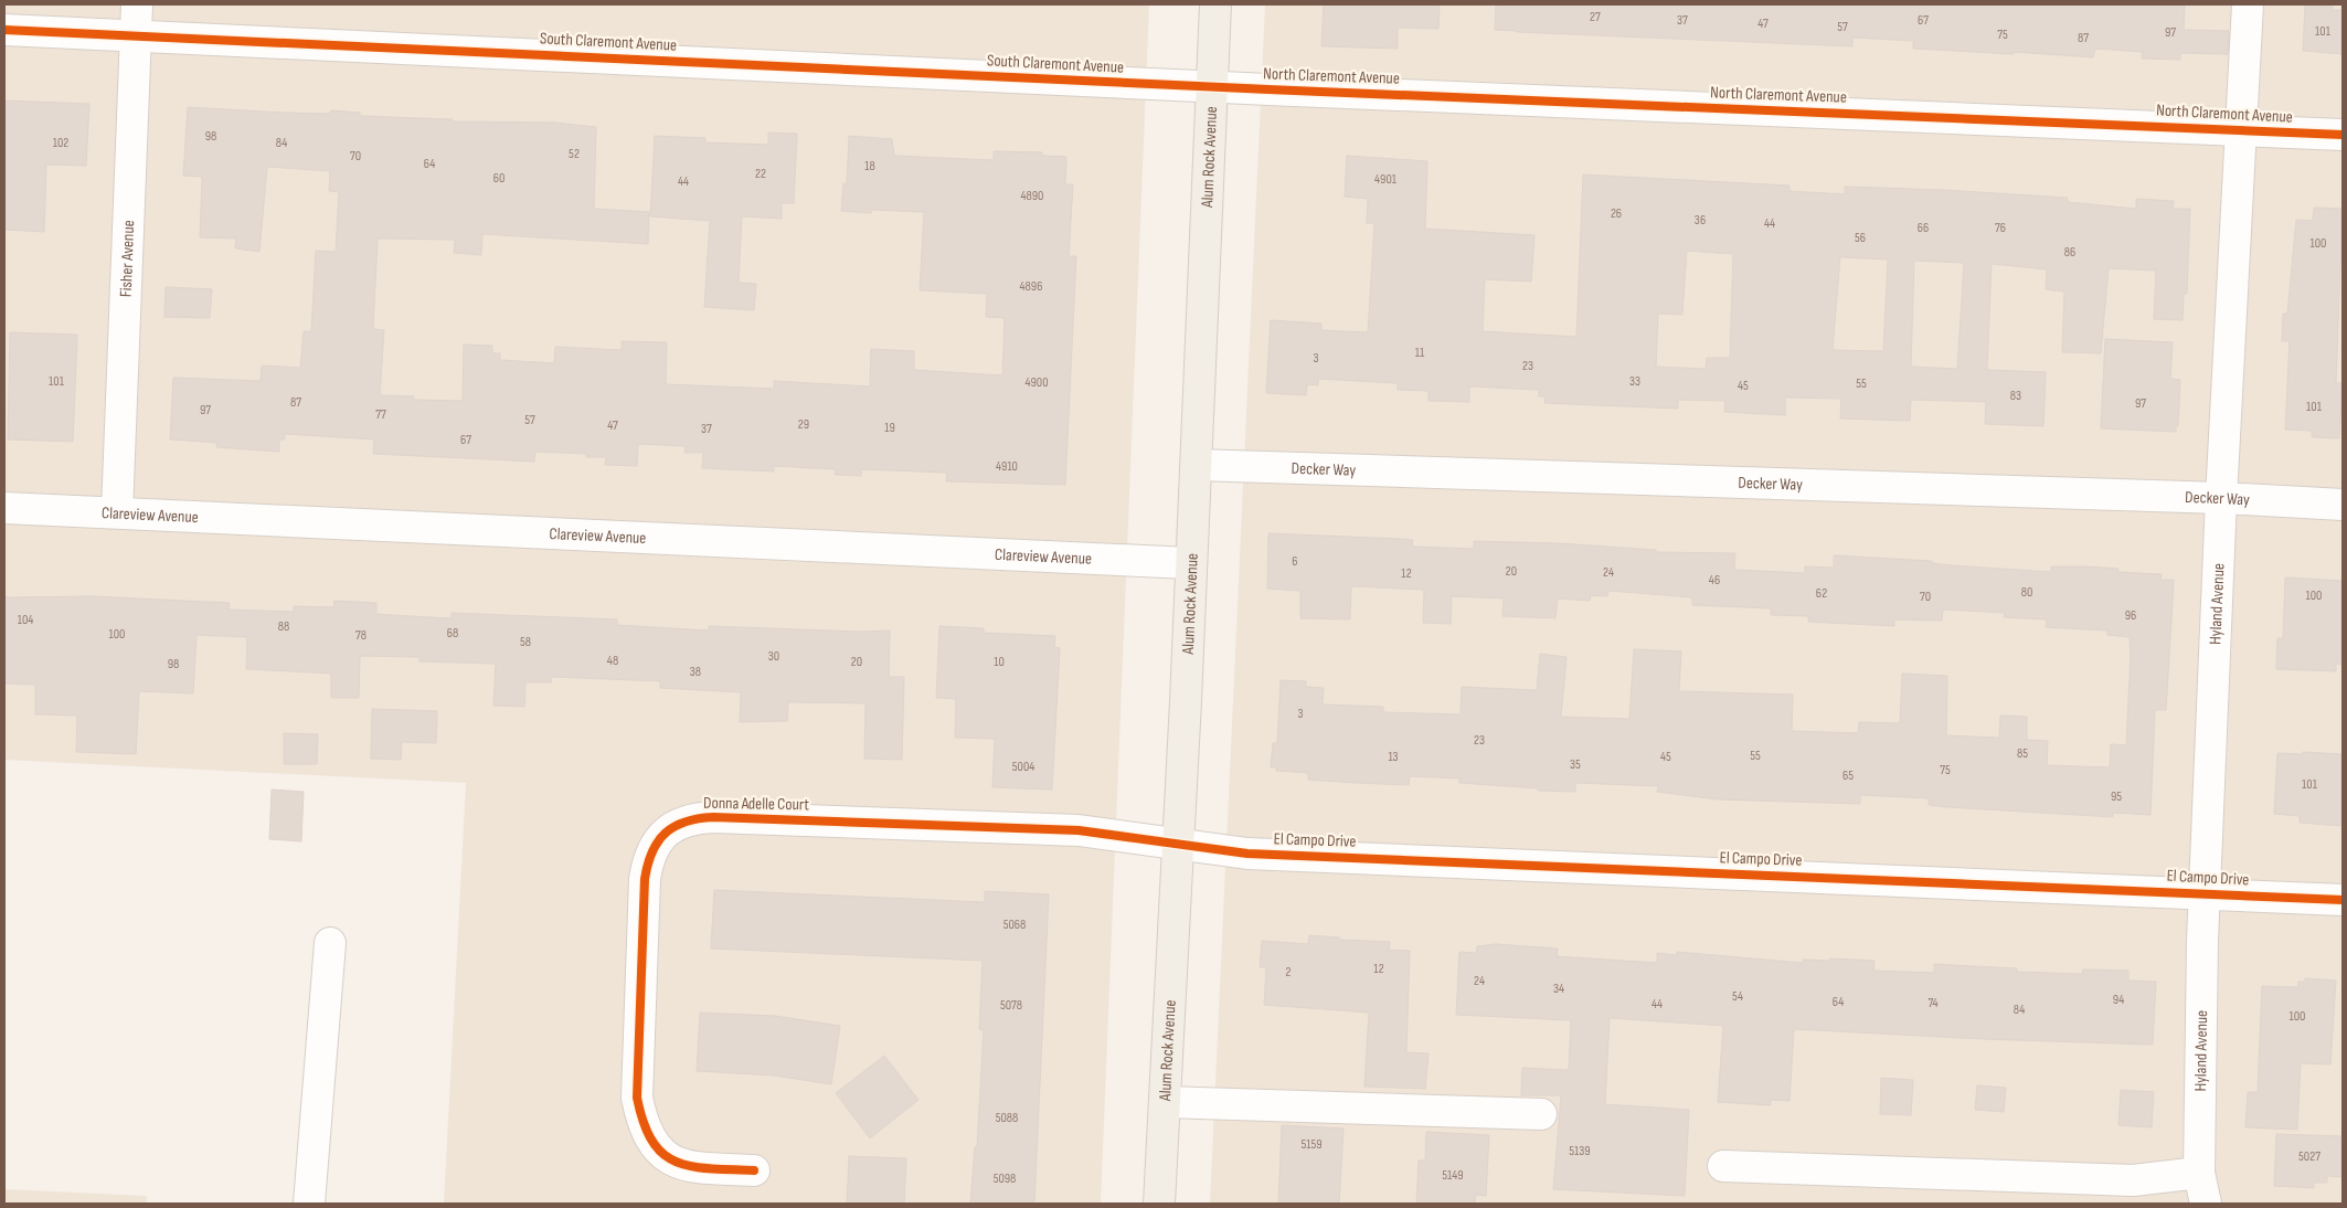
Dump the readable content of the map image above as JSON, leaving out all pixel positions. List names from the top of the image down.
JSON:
{
  "streets": {
    "main road": ["Alum Rock Avenue"],
    "street": [
      "South Claremont Avenue",
      "North Claremont Avenue",
      "Fisher Avenue",
      "Decker Way",
      "Clareview Avenue",
      "Hyland Avenue",
      "Donna Adelle Court",
      "El Campo Drive"
    ]
  },
  "crossings": [
    ["South Claremont Avenue", "North Claremont Avenue"],
    ["South Claremont Avenue", "Alum Rock Avenue"],
    ["South Claremont Avenue", "Fisher Avenue"],
    ["North Claremont Avenue", "Alum Rock Avenue"],
    ["North Claremont Avenue", "Hyland Avenue"],
    ["Alum Rock Avenue", "Decker Way"],
    ["Alum Rock Avenue", "Clareview Avenue"],
    ["Alum Rock Avenue", "Donna Adelle Court"],
    ["Alum Rock Avenue", "El Campo Drive"],
    ["Fisher Avenue", "Clareview Avenue"],
    ["Decker Way", "Hyland Avenue"],
    ["Hyland Avenue", "El Campo Drive"],
    ["Donna Adelle Court", "El Campo Drive"]
  ],
  "house_numbers": [
    "27",
    "37",
    "67",
    "47",
    "57",
    "101",
    "97",
    "75",
    "87",
    "98",
    "102",
    "84",
    "52",
    "70",
    "64",
    "18",
    "22",
    "60",
    "4901",
    "44",
    "4890",
    "26",
    "36",
    "44",
    "66",
    "76",
    "56",
    "100",
    "86",
    "4896",
    "11",
    "3",
    "23",
    "101",
    "33",
    "4900",
    "55",
    "45",
    "83",
    "87",
    "97",
    "101",
    "97",
    "77",
    "57",
    "29",
    "47",
    "19",
    "37",
    "67",
    "4910",
    "6",
    "20",
    "24",
    "12",
    "46",
    "80",
    "62",
    "100",
    "70",
    "96",
    "104",
    "88",
    "68",
    "100",
    "78",
    "58",
    "30",
    "48",
    "20",
    "10",
    "98",
    "38",
    "3",
    "23",
    "85",
    "55",
    "13",
    "45",
    "35",
    "5004",
    "75",
    "65",
    "101",
    "95",
    "5068",
    "12",
    "2",
    "24",
    "34",
    "54",
    "94",
    "64",
    "74",
    "44",
    "5078",
    "84",
    "100",
    "5088",
    "5159",
    "5139",
    "5027",
    "5149",
    "5098"
  ]
}
